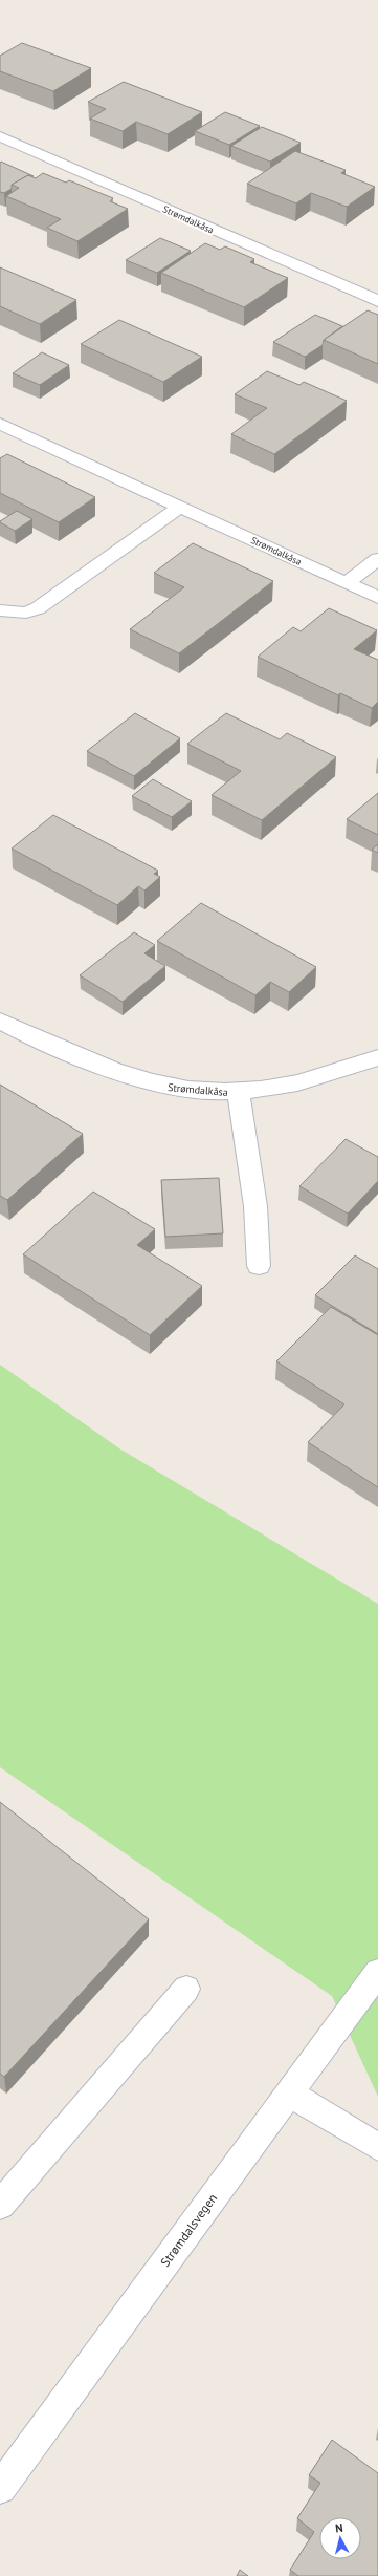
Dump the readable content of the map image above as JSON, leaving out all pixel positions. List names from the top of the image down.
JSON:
{
  "streets": {
    "street": ["Strømdalkåsa", "Strømdalsvegen"]
  },
  "north": "top"
}
